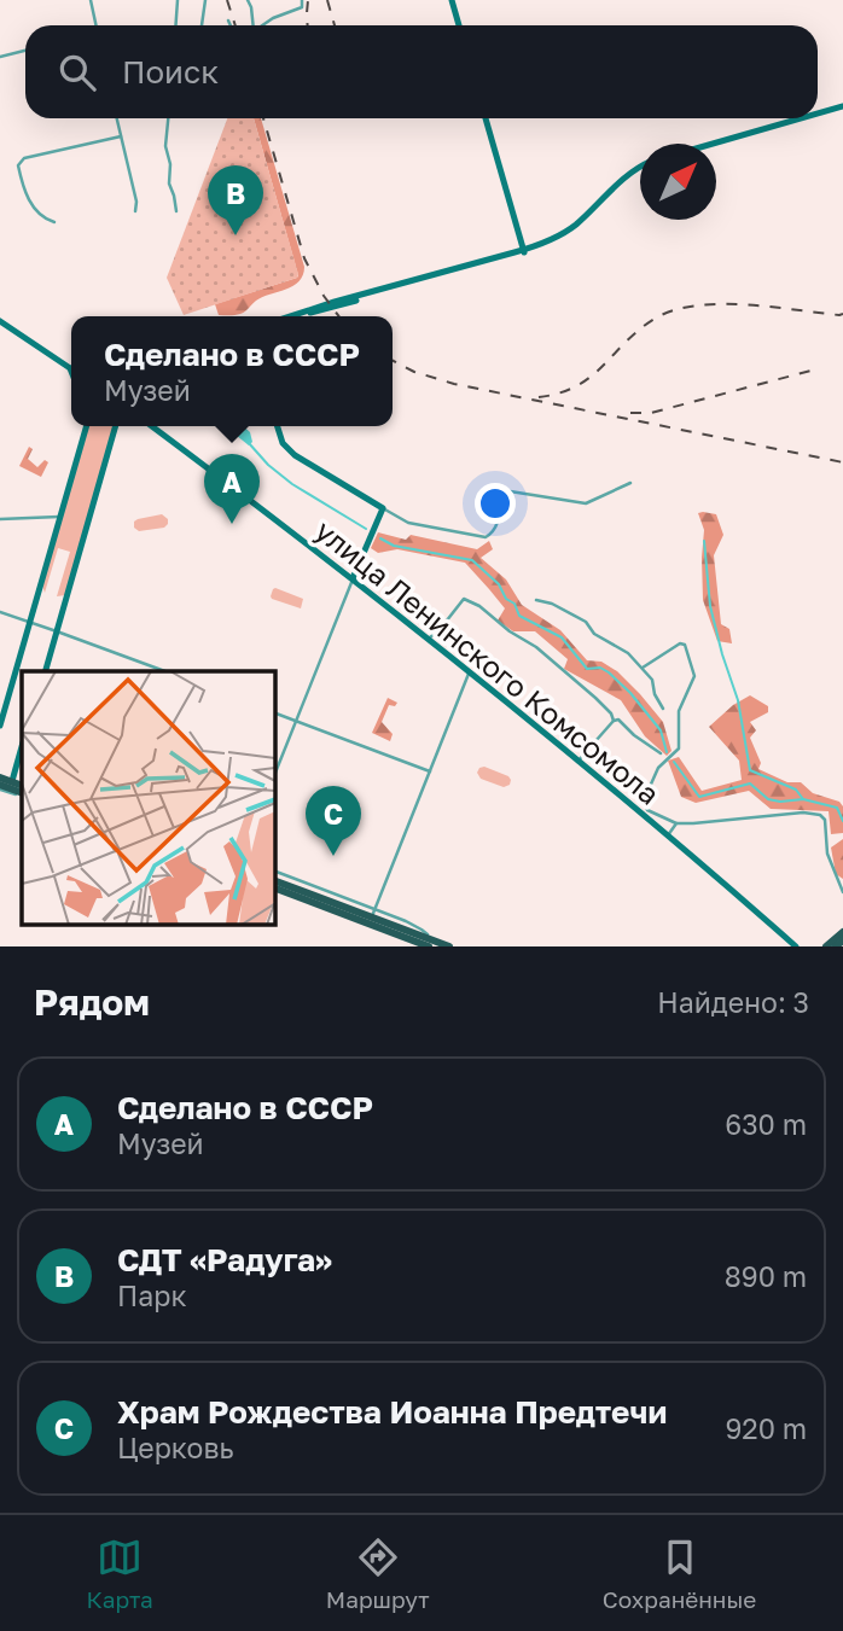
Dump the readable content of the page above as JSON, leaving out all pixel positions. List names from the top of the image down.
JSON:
{
  "streets": {
    "main road": ["улица Ленинского Комсомола"]
  },
  "north": "top right",
  "page": {
    "search": "Поиск",
    "pins": ["B", "A", "C"],
    "popup": ["Сделано в СССР", "Музей"],
    "heading": ["Рядом", "Найдено: 3"],
    "list": [
      {
        "mark": "A",
        "name": "Сделано в СССР",
        "note": "Музей",
        "value": "630 m"
      },
      {
        "mark": "B",
        "name": "СДТ «Радуга»",
        "note": "Парк",
        "value": "890 m"
      },
      {
        "mark": "C",
        "name": "Храм Рождества Иоанна Предтечи",
        "note": "Церковь",
        "value": "920 m"
      }
    ],
    "nav": ["Карта", "Маршрут", "Сохранённые"]
  }
}
